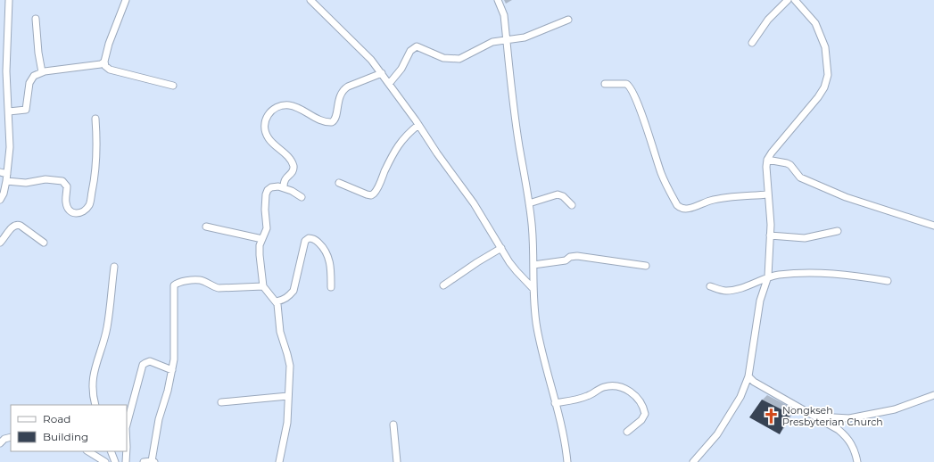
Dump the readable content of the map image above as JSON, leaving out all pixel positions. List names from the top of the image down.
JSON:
{
  "places": {
    "church": ["Nongkseh Presbyterian Church"]
  },
  "legend": ["Road", "Building"]
}
